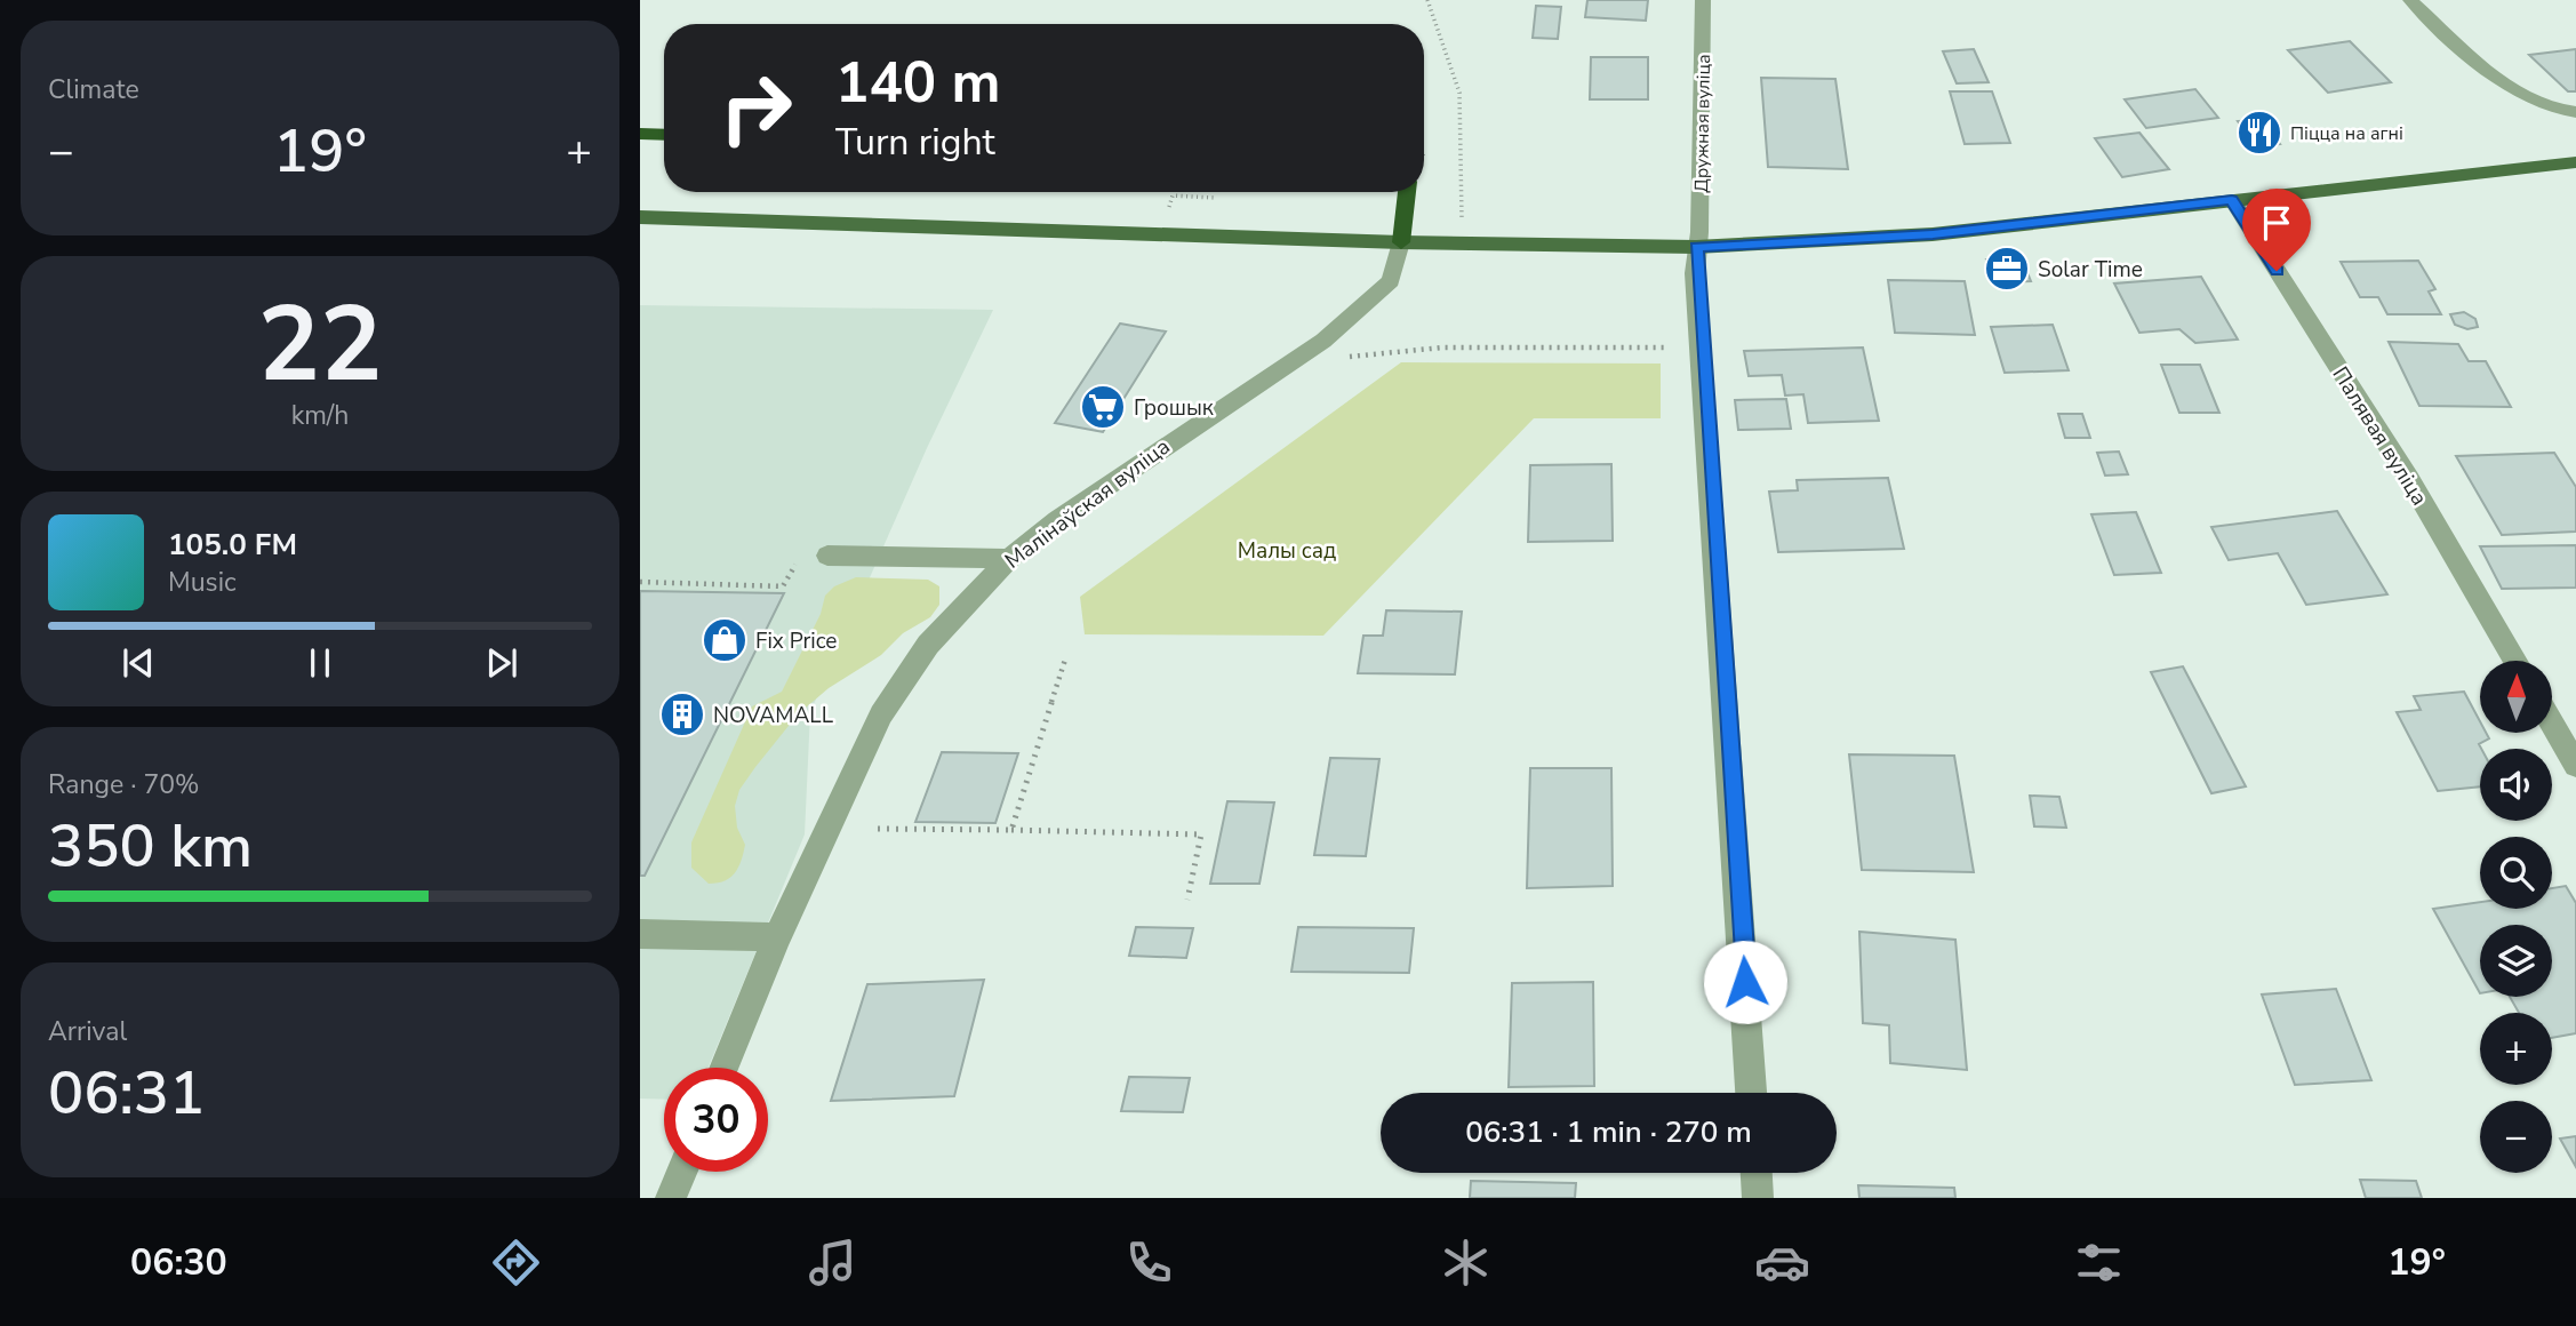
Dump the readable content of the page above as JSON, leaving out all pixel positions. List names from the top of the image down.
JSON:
{
  "streets": {
    "street": ["Дружная вуліца", "Палявая вуліца", "Малінаўская вуліца"]
  },
  "parks": ["Малы сад"],
  "places": {
    "restaurant": ["Піцца на агні"],
    "office": ["Solar Time"],
    "supermarket": ["Грошык"],
    "shop": ["Fix Price"],
    "building": ["NOVAMALL"]
  },
  "north": "top",
  "page": {
    "tile": [
      "Climate",
      ["22", "km/h"],
      ["Range · 70%", "350 km"],
      ["Arrival", "06:31"]
    ],
    "turn": ["140 m", "Turn right"],
    "heat": ["−", "19°", "+"],
    "song": ["105.0 FM", "Music"],
    "map_buttons": ["+", "−"],
    "limit": "30",
    "trip": "06:31 · 1 min · 270 m",
    "tabs": ["06:30", "19°"]
  }
}
